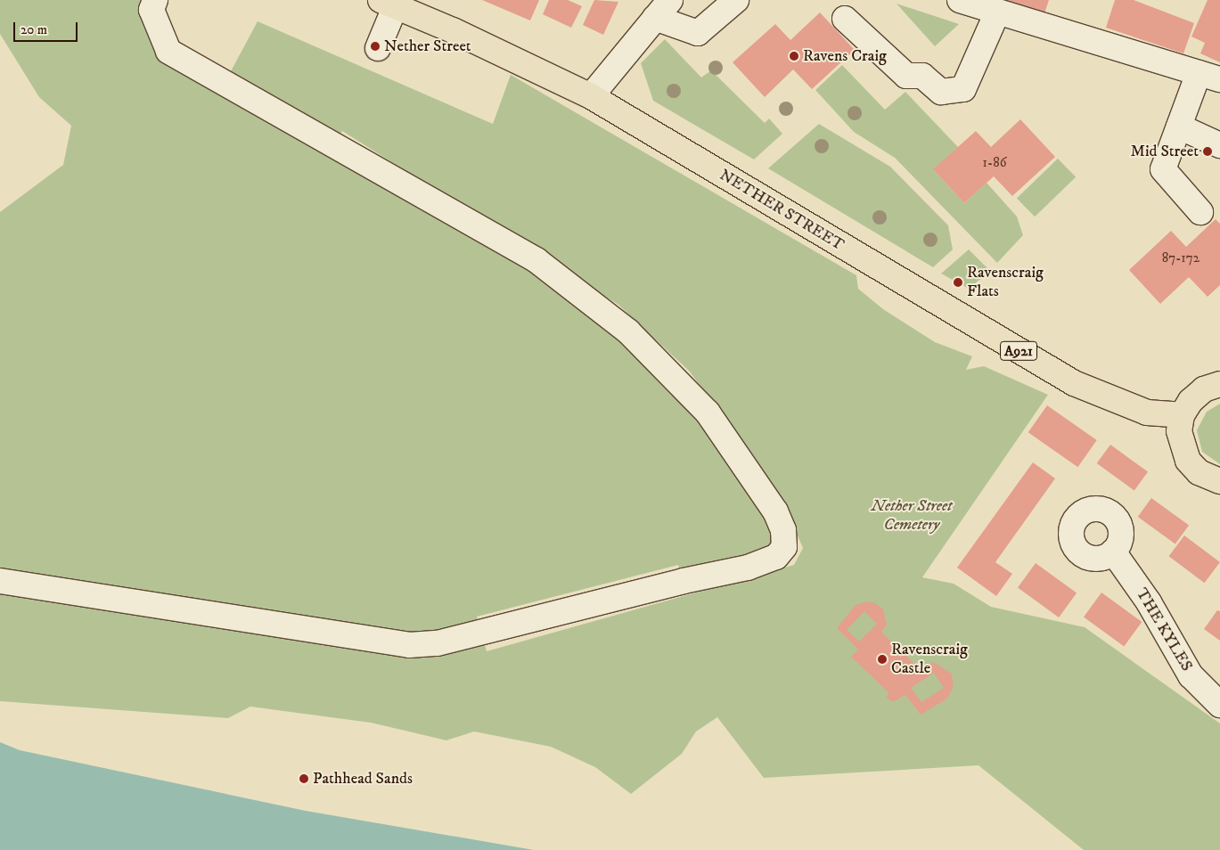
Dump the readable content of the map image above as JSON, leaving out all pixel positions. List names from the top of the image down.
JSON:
{
  "streets": {
    "main road": ["NETHER STREET", "A921"],
    "street": ["THE KYLES"]
  },
  "parks": ["Nether Street Cemetery"],
  "places": [
    "Nether Street",
    "Ravens Craig",
    "Mid Street",
    "Ravenscraig Flats",
    "Ravenscraig Castle",
    "Pathhead Sands"
  ],
  "house_numbers": ["1-86", "87-172"],
  "scale_bar": "20 m"
}
